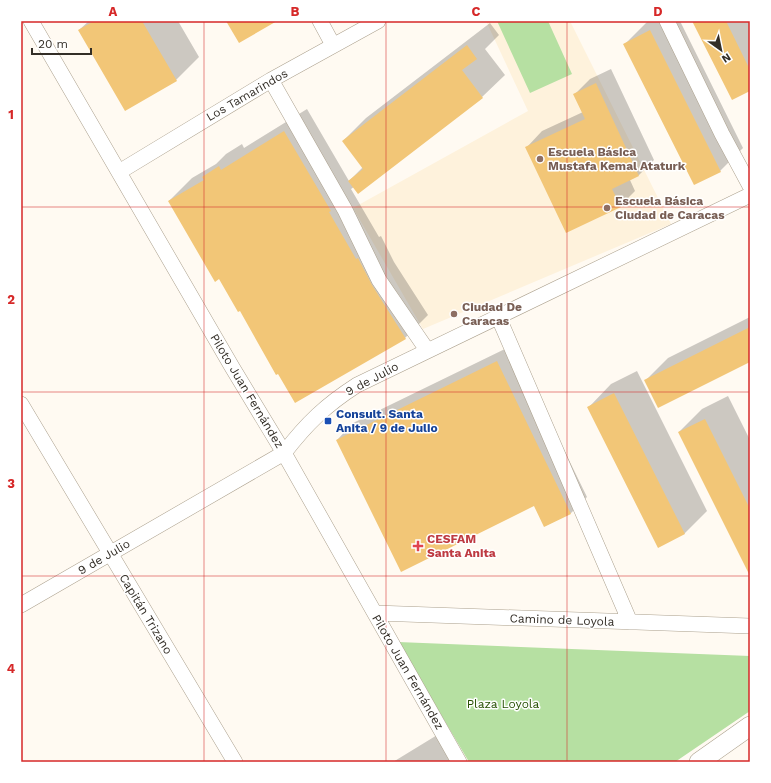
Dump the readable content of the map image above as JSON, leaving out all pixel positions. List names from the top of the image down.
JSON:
{
  "streets": {
    "street": [
      "Los Tamarindos",
      "9 de Julio",
      "Piloto Juan Fernández",
      "Capitán Trizano",
      "Camino de Loyola"
    ]
  },
  "crossings": [
    ["Los Tamarindos", "Piloto Juan Fernández"],
    ["9 de Julio", "Piloto Juan Fernández"],
    ["9 de Julio", "Capitán Trizano"],
    ["Piloto Juan Fernández", "Camino de Loyola"]
  ],
  "parks": ["Plaza Loyola"],
  "places": {
    "other": ["Escuela Básica Mustafa Kemal Ataturk", "Escuela Básica Ciudad de Caracas", "Ciudad De Caracas"],
    "transit": ["Consult. Santa Anita / 9 de Julio"],
    "health": ["CESFAM Santa Anita"]
  },
  "scale_bar": "20 m",
  "north": "bottom right",
  "grid": {
    "columns": [
      "A",
      "B",
      "C",
      "D"
    ],
    "rows": [
      "1",
      "2",
      "3",
      "4"
    ]
  }
}
